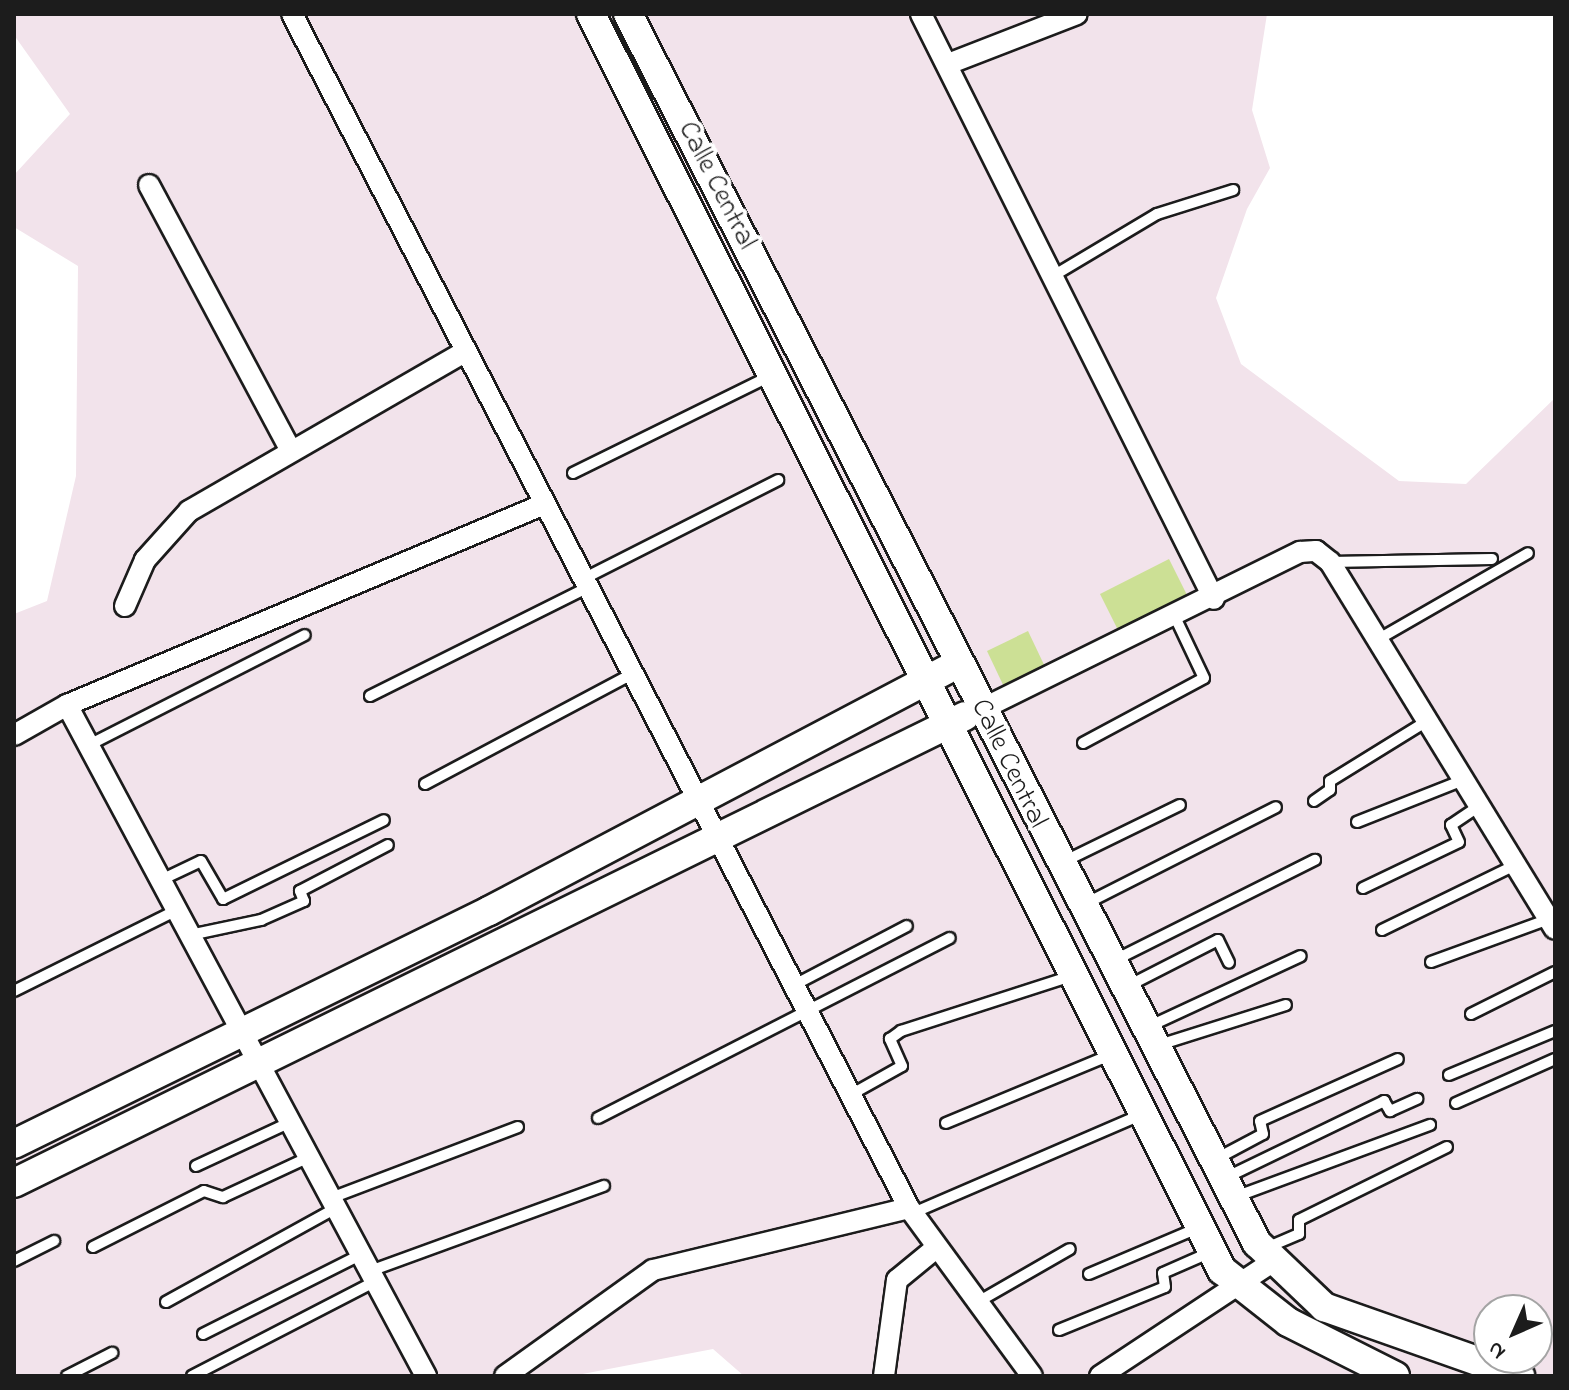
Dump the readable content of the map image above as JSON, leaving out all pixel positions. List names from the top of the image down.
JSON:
{
  "streets": {
    "street": ["Calle Central"]
  },
  "north": "bottom left"
}
